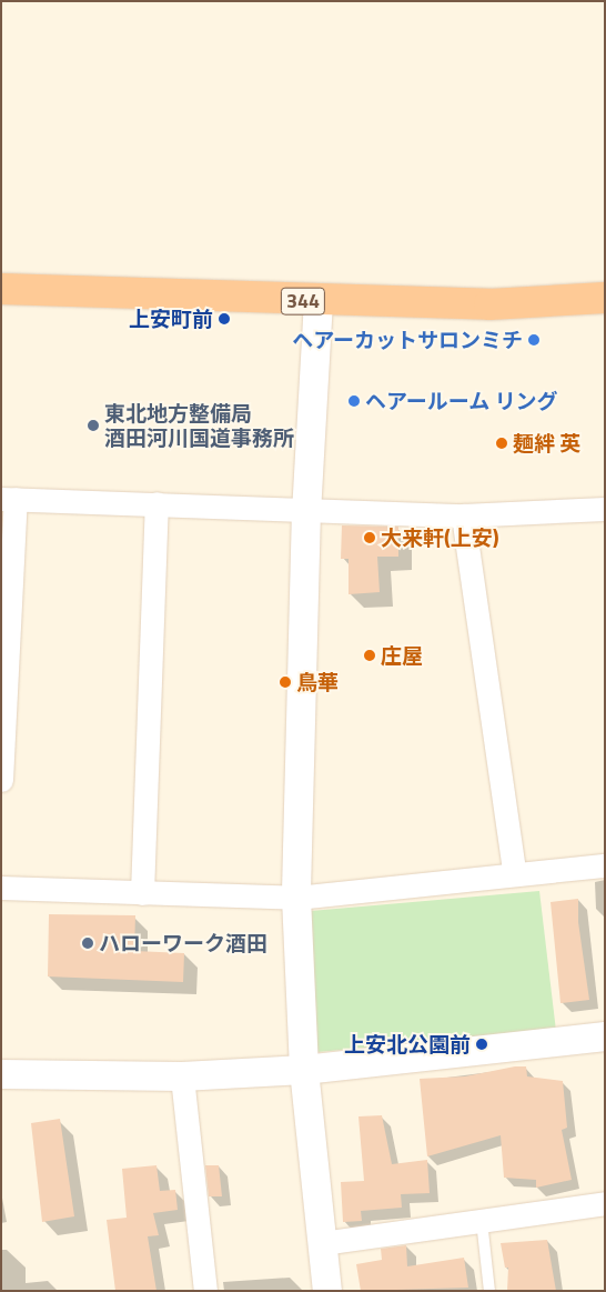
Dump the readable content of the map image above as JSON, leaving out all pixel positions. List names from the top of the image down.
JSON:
{
  "streets": {
    "highway": ["344"]
  },
  "places": [
    "上安町前",
    "ヘアーカットサロンミチ",
    "ヘアールーム リング",
    "東北地方整備局 酒田河川国道事務所",
    "麺絆 英",
    "大来軒(上安)",
    "庄屋",
    "鳥華",
    "ハローワーク酒田",
    "上安北公園前"
  ]
}
